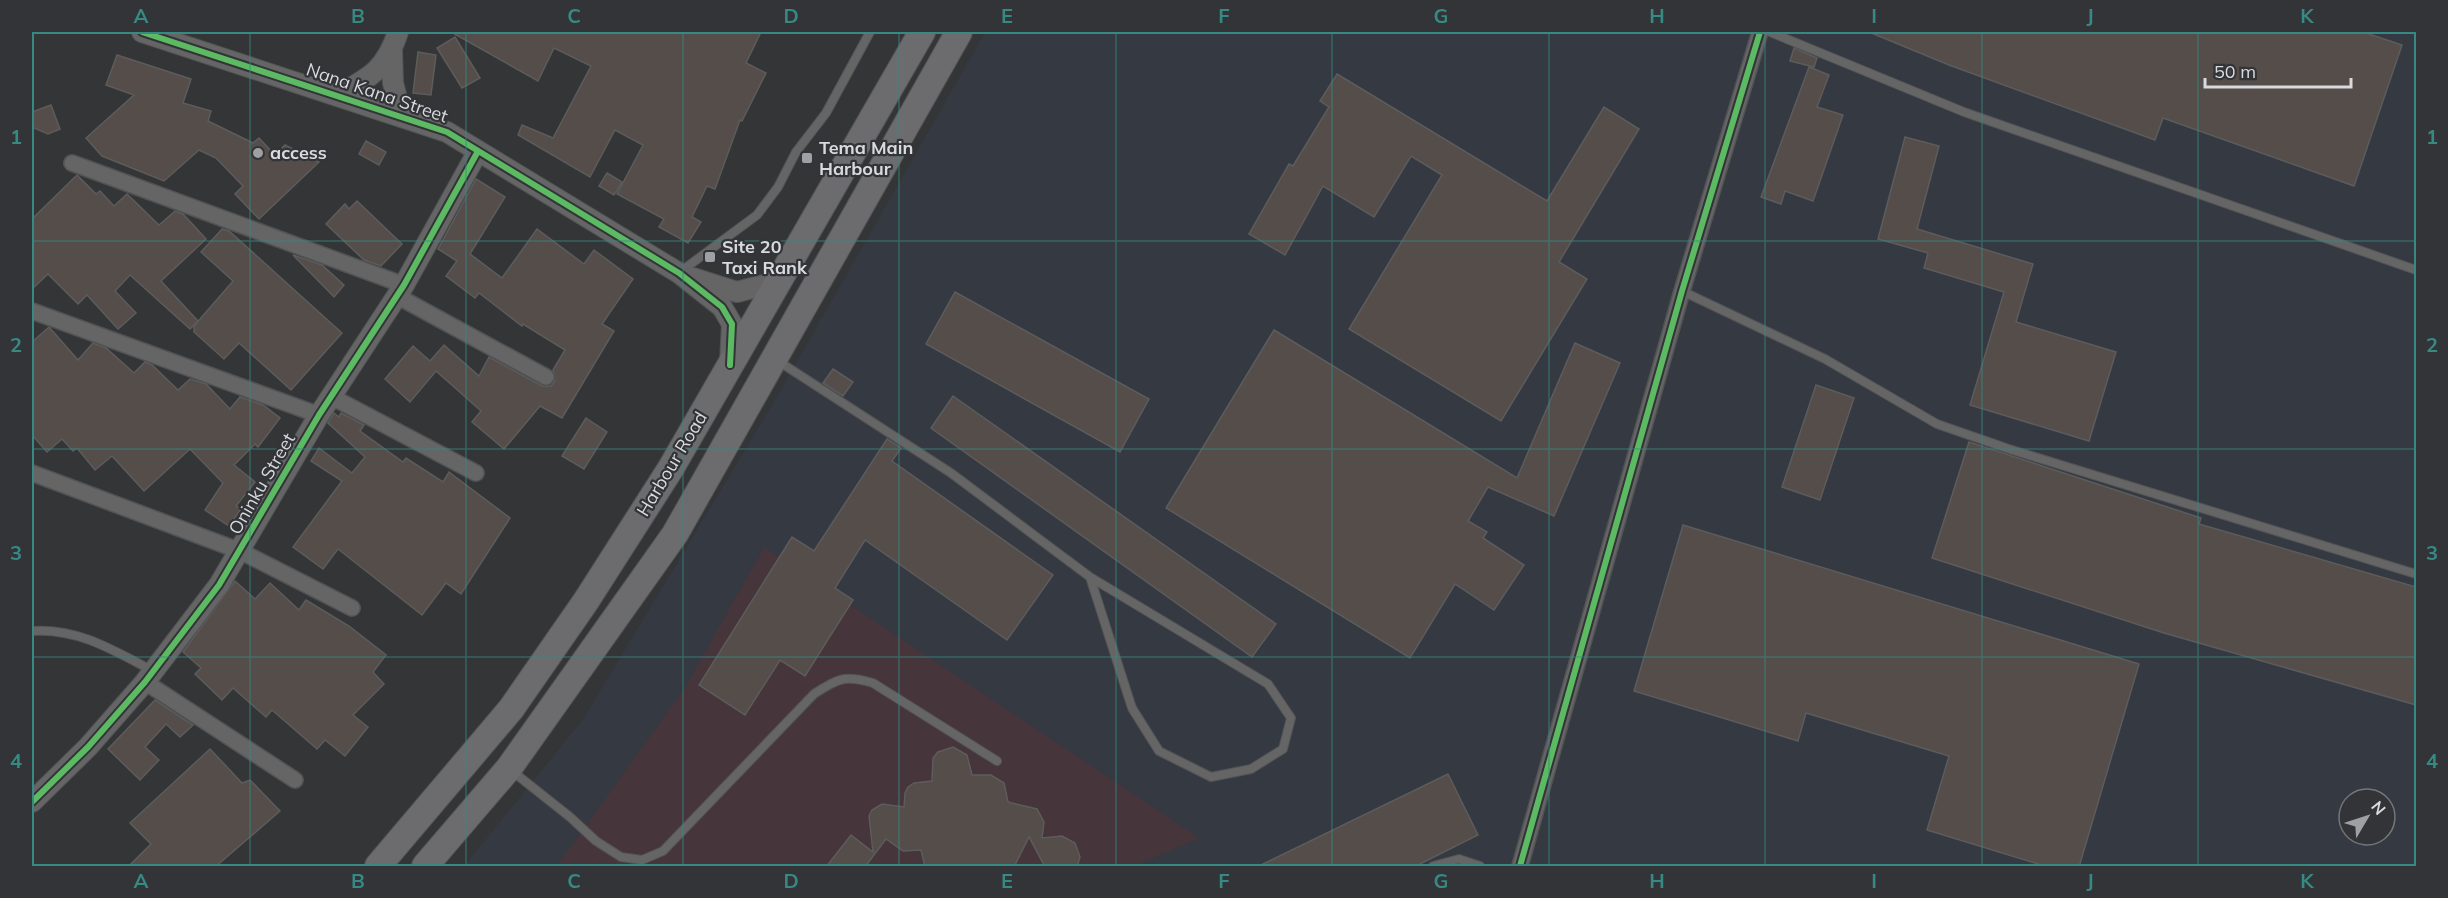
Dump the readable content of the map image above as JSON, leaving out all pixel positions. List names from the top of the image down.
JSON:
{
  "streets": {
    "highway": ["Harbour Road"],
    "street": ["Nana Kana Street", "Oninku Street"]
  },
  "crossings": [
    ["Nana Kana Street", "Oninku Street"]
  ],
  "places": {
    "other": ["access"],
    "transit": ["Tema Main Harbour", "Site 20 Taxi Rank"]
  },
  "scale_bar": "50 m",
  "north": "top right",
  "grid": {
    "columns": [
      "A",
      "B",
      "C",
      "D",
      "E",
      "F",
      "G",
      "H",
      "I",
      "J",
      "K"
    ],
    "rows": [
      "1",
      "2",
      "3",
      "4"
    ]
  }
}
